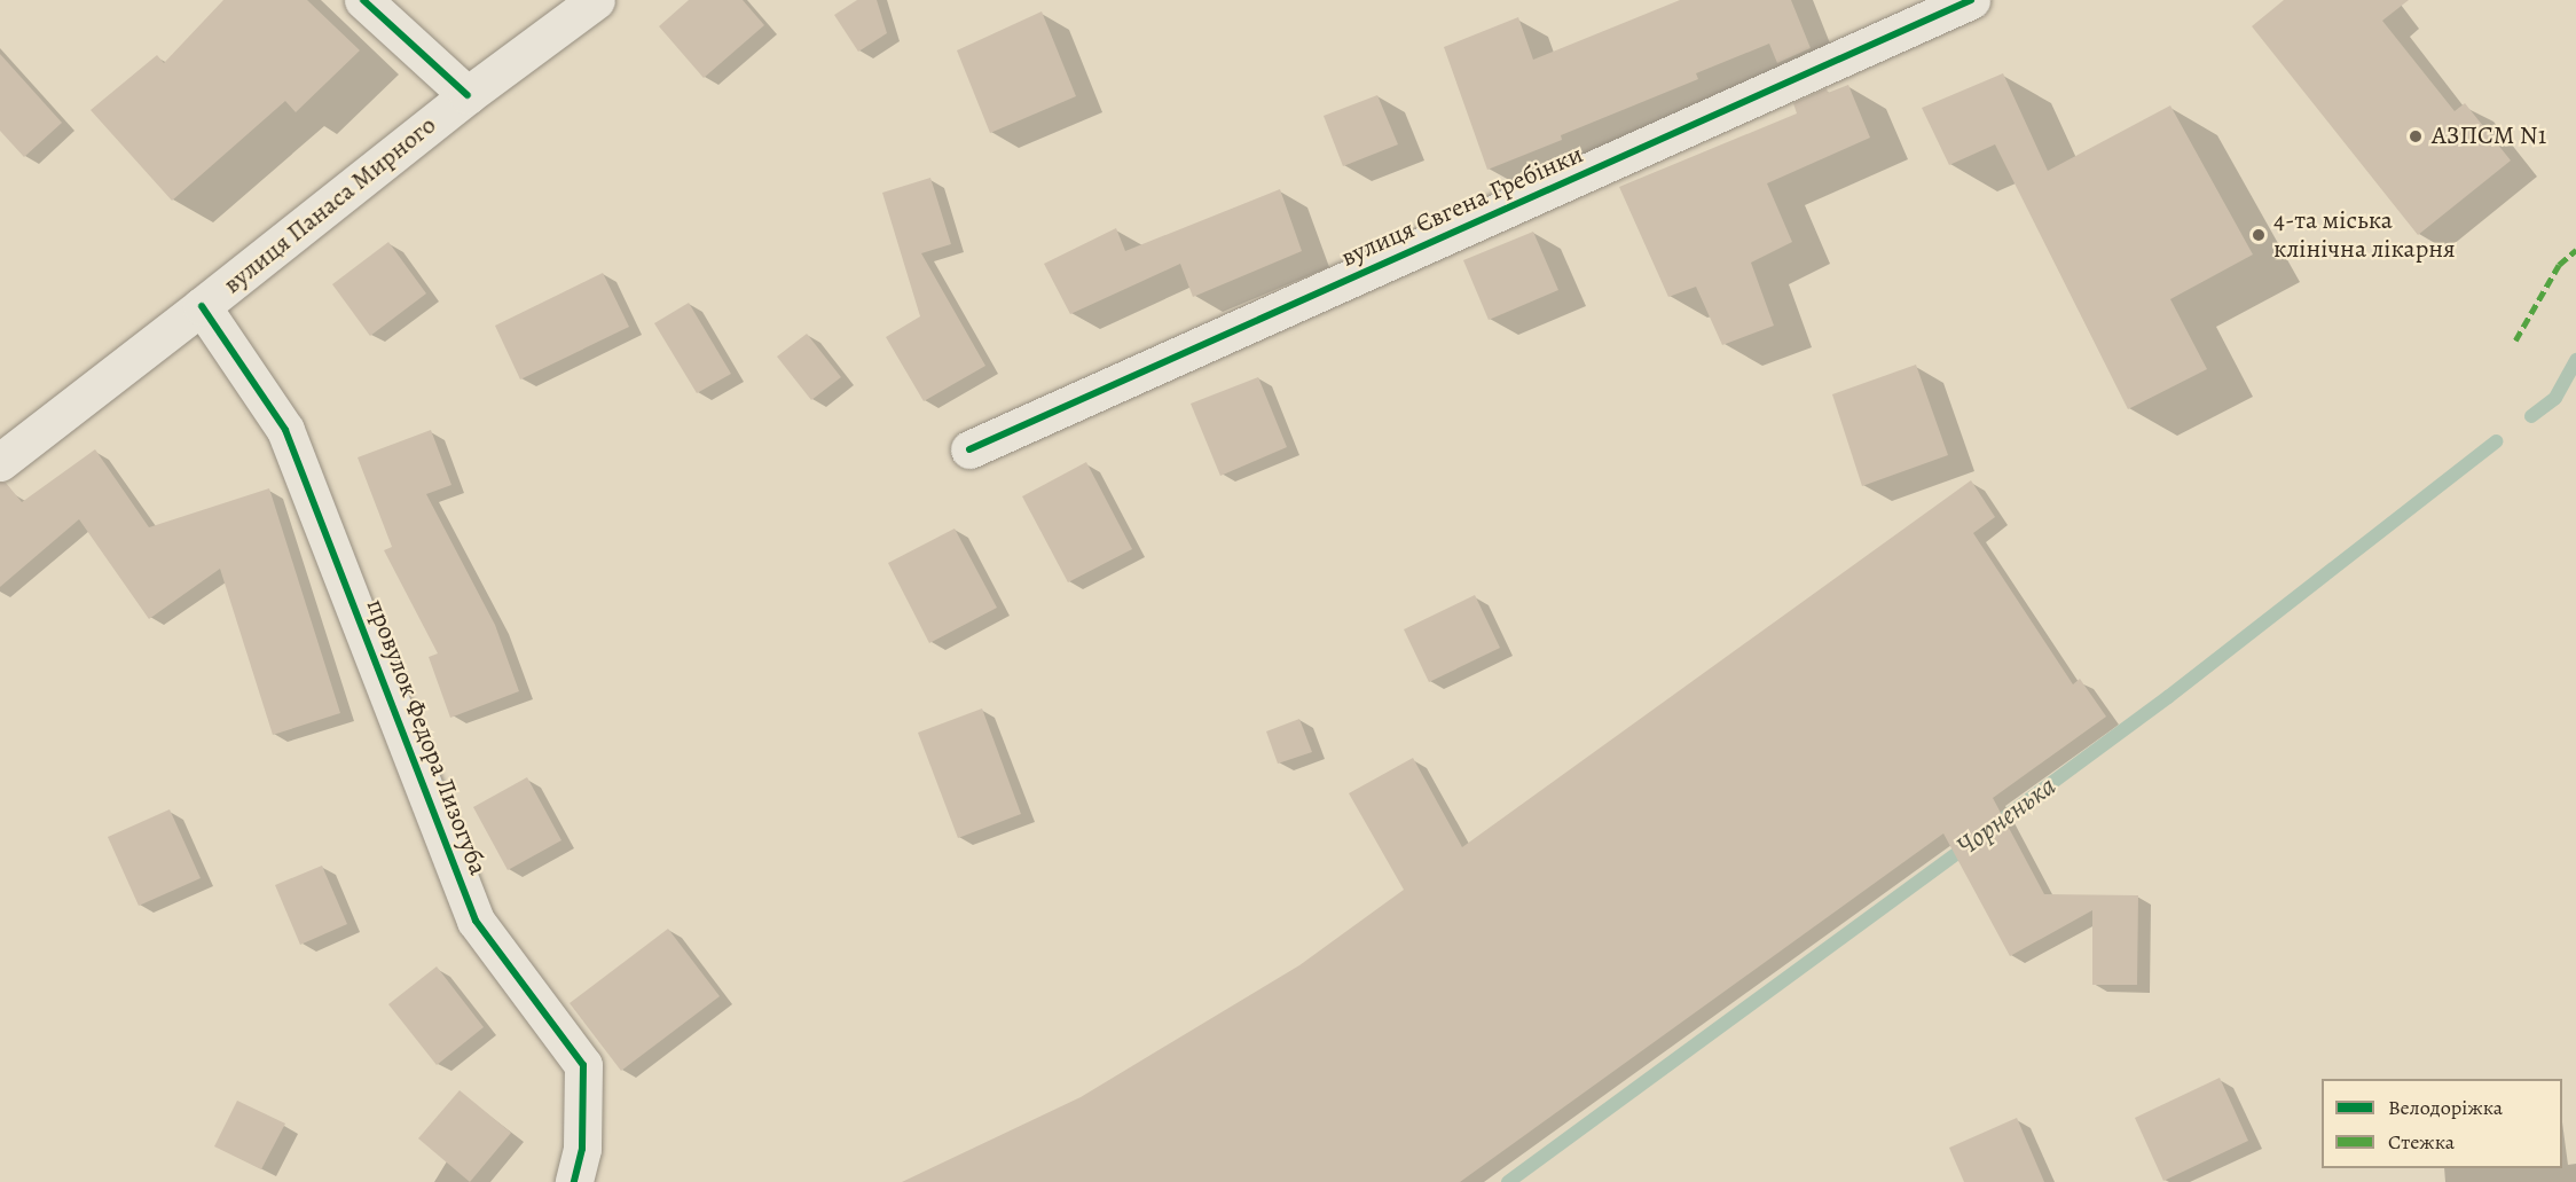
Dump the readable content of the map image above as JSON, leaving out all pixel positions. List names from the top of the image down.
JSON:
{
  "streets": {
    "street": ["вулиця Панаса Мирного", "вулиця Євгена Гребінки", "провулок Федора Лизогуба"]
  },
  "crossings": [
    ["вулиця Панаса Мирного", "провулок Федора Лизогуба"]
  ],
  "water": ["Чорненька"],
  "places": ["АЗПСМ N1", "4-та міська клінічна лікарня"],
  "legend": ["Велодоріжка", "Стежка"]
}
